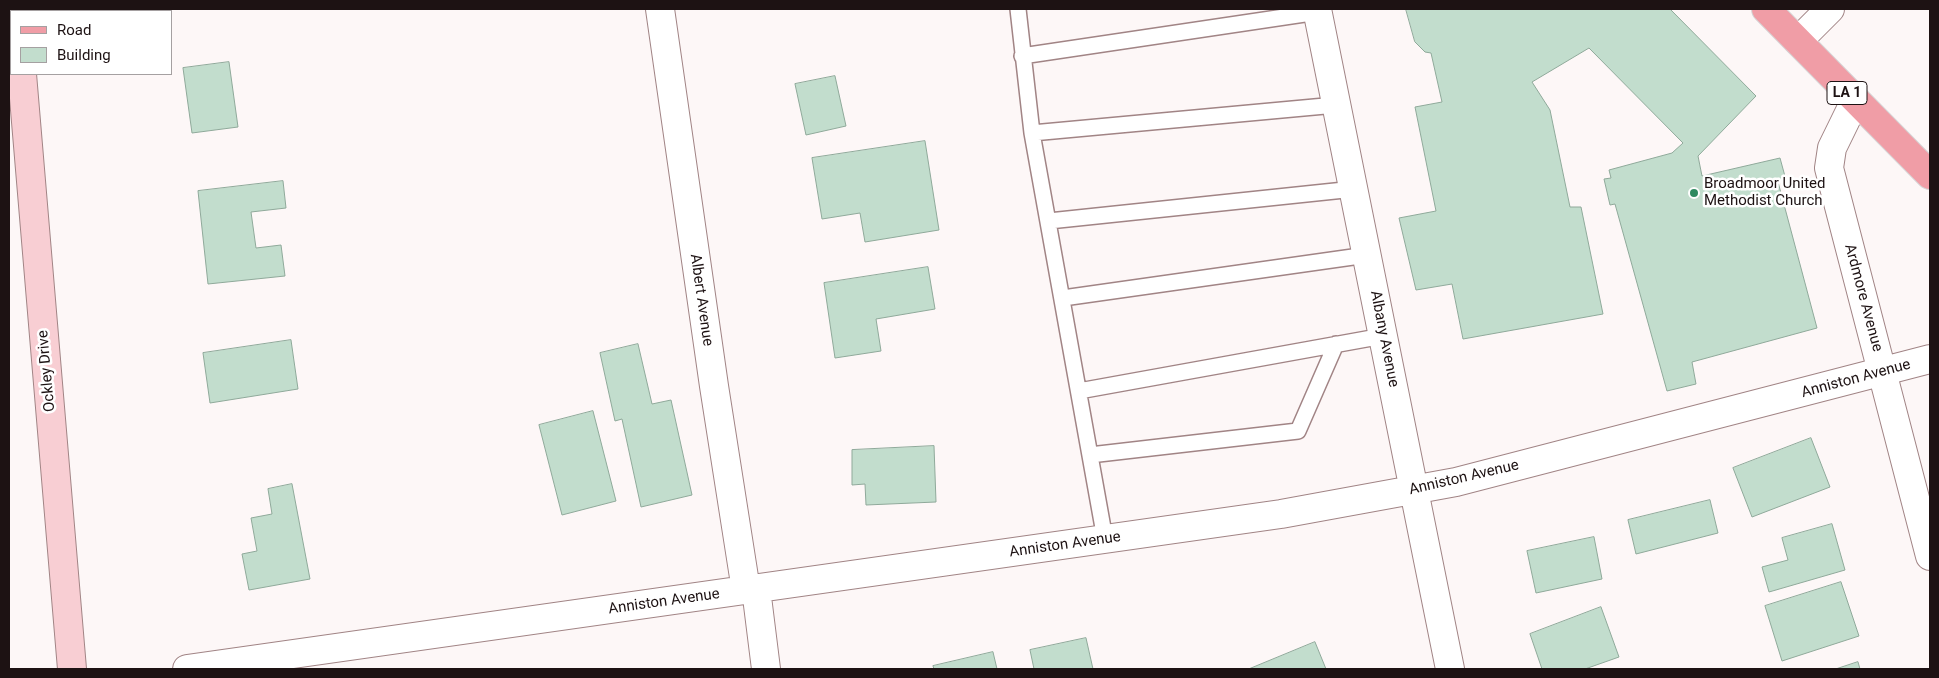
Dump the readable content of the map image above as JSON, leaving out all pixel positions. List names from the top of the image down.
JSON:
{
  "streets": {
    "main road": ["LA 1"],
    "street": [
      "Ardmore Avenue",
      "Albert Avenue",
      "Albany Avenue",
      "Ockley Drive",
      "Anniston Avenue"
    ]
  },
  "crossings": [
    ["LA 1", "Ardmore Avenue"],
    ["Ardmore Avenue", "Anniston Avenue"],
    ["Albert Avenue", "Anniston Avenue"],
    ["Albany Avenue", "Anniston Avenue"]
  ],
  "places": ["Broadmoor United Methodist Church"],
  "legend": ["Road", "Building"]
}
